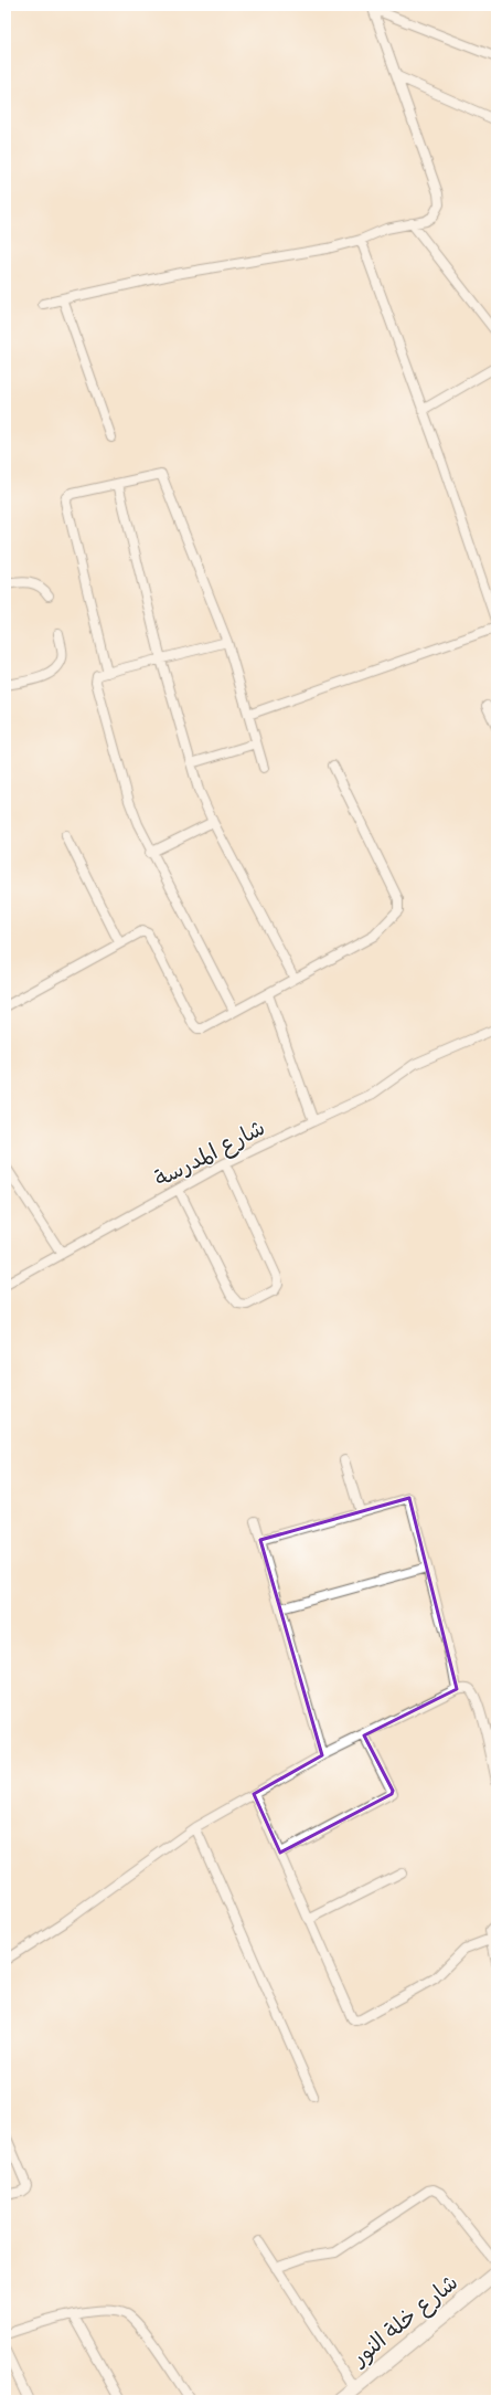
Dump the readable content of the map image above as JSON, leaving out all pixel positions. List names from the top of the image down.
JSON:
{
  "streets": {
    "street": ["شارع المدرسة", "شارع خلة النور"]
  }
}
